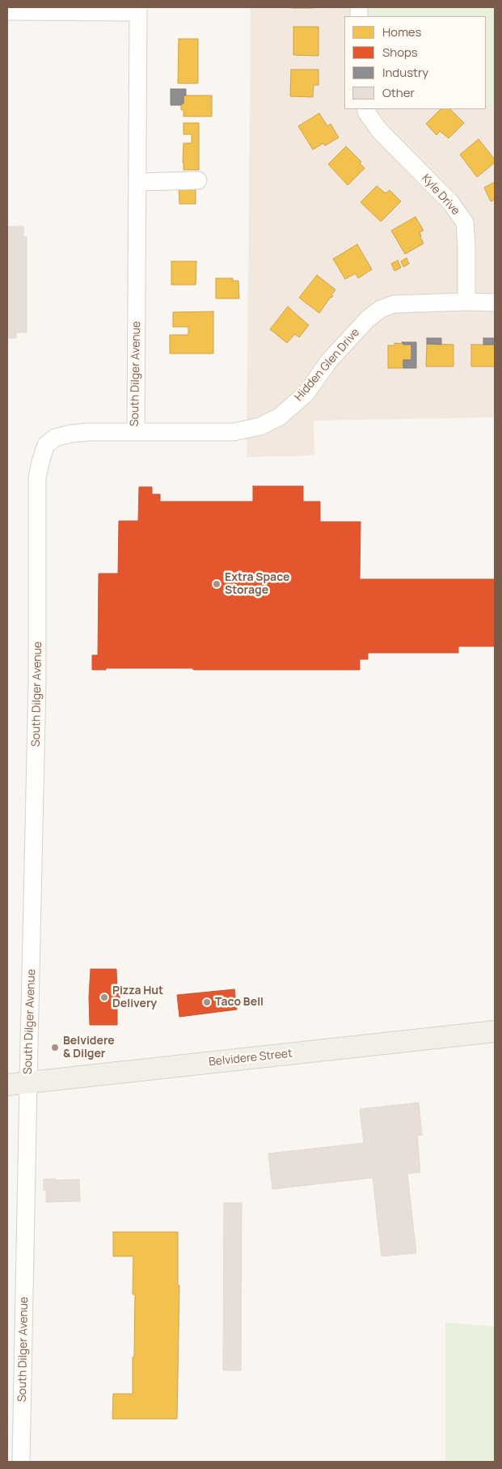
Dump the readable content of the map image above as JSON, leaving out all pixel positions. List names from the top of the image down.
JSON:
{
  "streets": {
    "main road": ["Belvidere Street"],
    "street": ["Kyle Drive", "Hidden Glen Drive", "South Dilger Avenue"]
  },
  "crossings": [
    ["Kyle Drive", "Hidden Glen Drive"],
    ["Hidden Glen Drive", "South Dilger Avenue"],
    ["South Dilger Avenue", "Belvidere Street"]
  ],
  "places": [
    "Extra Space Storage",
    "Pizza Hut Delivery",
    "Taco Bell",
    "Belvidere & Dilger"
  ],
  "legend": [
    "Homes",
    "Shops",
    "Industry",
    "Other"
  ]
}
